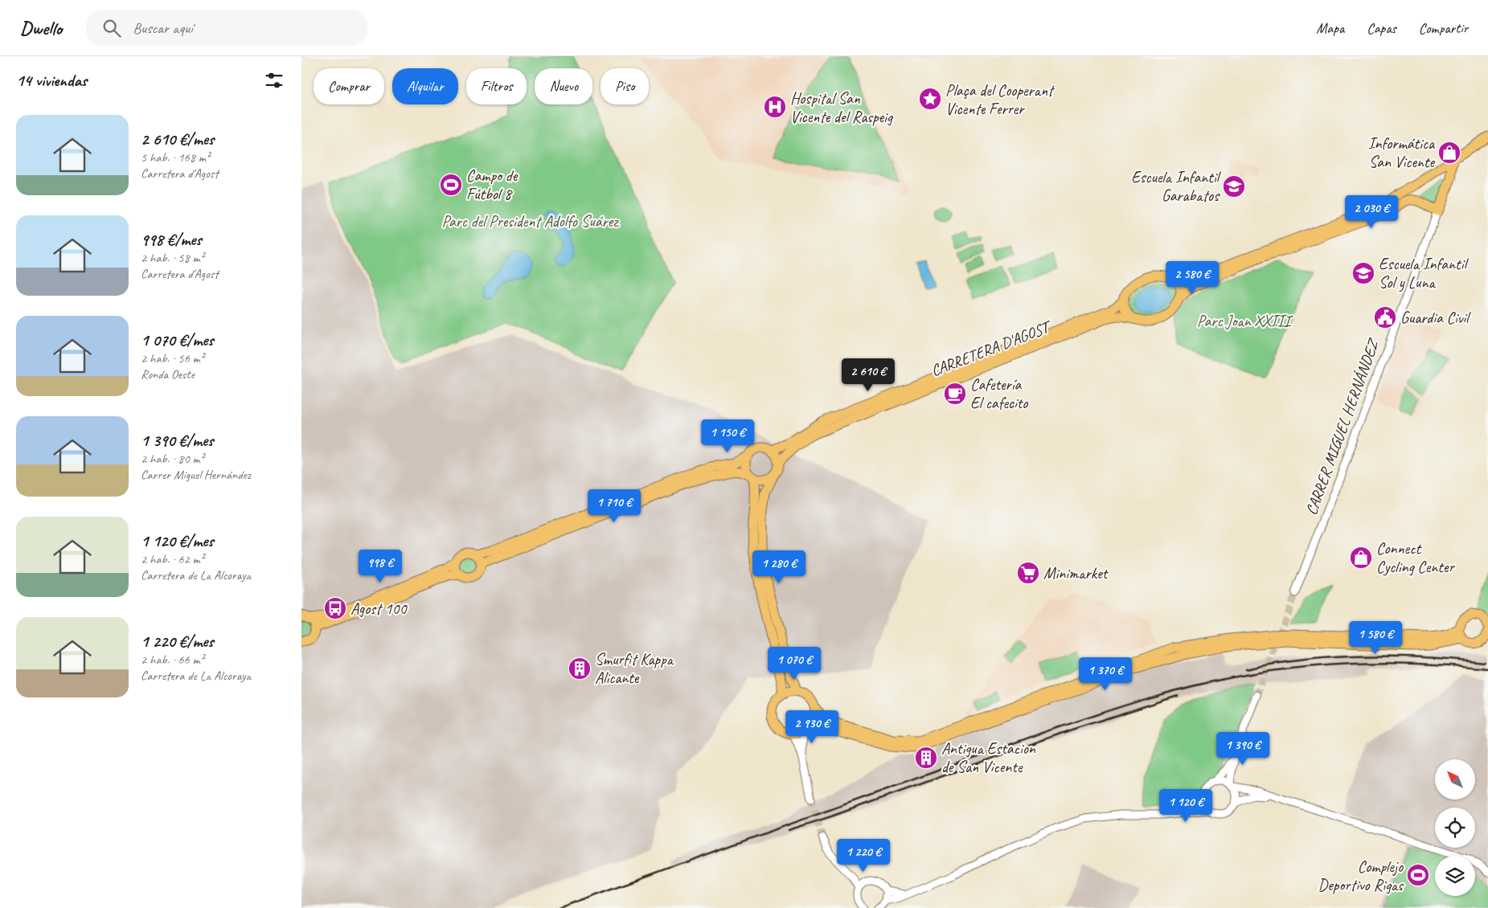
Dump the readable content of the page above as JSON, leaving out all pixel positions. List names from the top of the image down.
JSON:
{
  "streets": {
    "main road": ["CARRETERA D'AGOST", "CARRER MIGUEL HERNÁNDEZ"]
  },
  "parks": ["Parc del President Adolfo Suárez", "Parc Joan XXIII"],
  "places": {
    "place": ["Plaça del Cooperant Vicente Ferrer"],
    "hospital": ["Hospital San Vicente del Raspeig"],
    "shop": ["Informática San Vicente", "Connect Cycling Center"],
    "sports": ["Campo de Fútbol 8", "Complejo Deportivo Rigas"],
    "school or university": ["Escuela Infantil Garabatos", "Escuela Infantil Sol y Luna"],
    "public building": ["Guardia Civil"],
    "cafe": ["Cafetería El cafecito"],
    "supermarket": ["Minimarket"],
    "bus stop": ["Agost 100"],
    "building": ["Smurfit Kappa Alicante", "Antigua Estacion de San Vicente"]
  },
  "north": "top left",
  "page": {
    "header": "Dwello",
    "search": "Buscar aquí",
    "nav": ["Mapa", "Capas", "Compartir"],
    "heading": "14 viviendas",
    "chip": [
      "Comprar",
      "Alquilar",
      "Filtros",
      "Nuevo",
      "Piso"
    ],
    "list": [
      {
        "name": "2 610 €/mes",
        "note": "5 hab. · 168 m² · Carretera d'Agost"
      },
      {
        "name": "998 €/mes",
        "note": "2 hab. · 58 m² · Carretera d'Agost"
      },
      {
        "name": "1 070 €/mes",
        "note": "2 hab. · 56 m² · Ronda Oeste"
      },
      {
        "name": "1 390 €/mes",
        "note": "2 hab. · 80 m² · Carrer Miguel Hernández"
      },
      {
        "name": "1 120 €/mes",
        "note": "2 hab. · 62 m² · Carretera de La Alcoraya"
      },
      {
        "name": "1 220 €/mes",
        "note": "2 hab. · 66 m² · Carretera de La Alcoraya"
      }
    ],
    "price": [
      "2 030 €",
      "2 580 €",
      "2 610 €",
      "1 150 €",
      "1 710 €",
      "998 €",
      "1 280 €",
      "1 580 €",
      "1 070 €",
      "1 370 €",
      "2 930 €",
      "1 390 €",
      "1 120 €",
      "1 220 €"
    ]
  }
}
